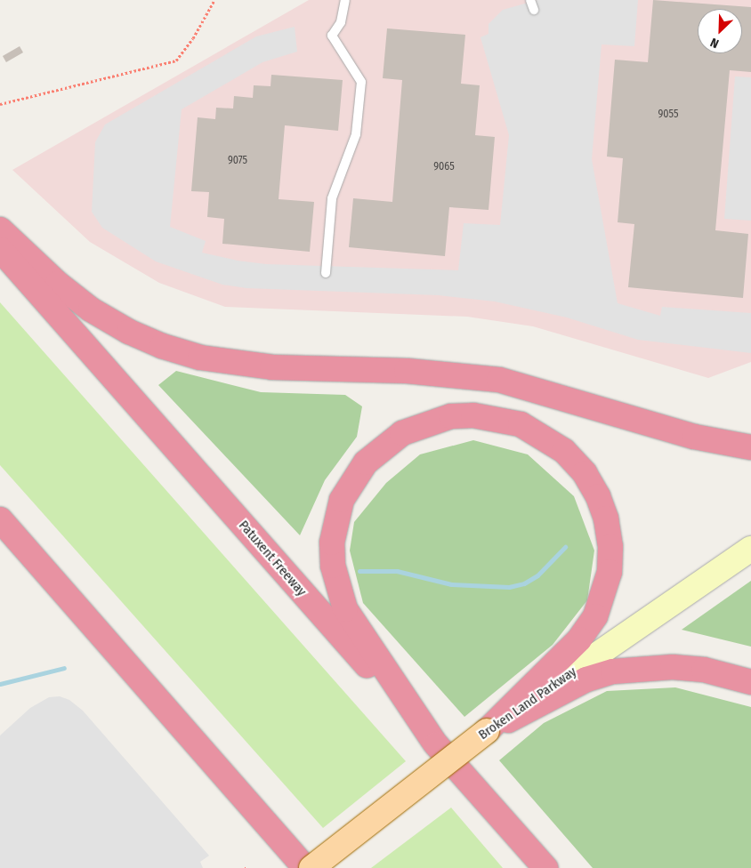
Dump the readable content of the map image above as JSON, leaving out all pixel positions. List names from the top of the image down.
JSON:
{
  "streets": {
    "highway": ["Patuxent Freeway"],
    "main road": ["Broken Land Parkway"]
  },
  "house_numbers": ["9055", "9075", "9065"],
  "north": "bottom left"
}
